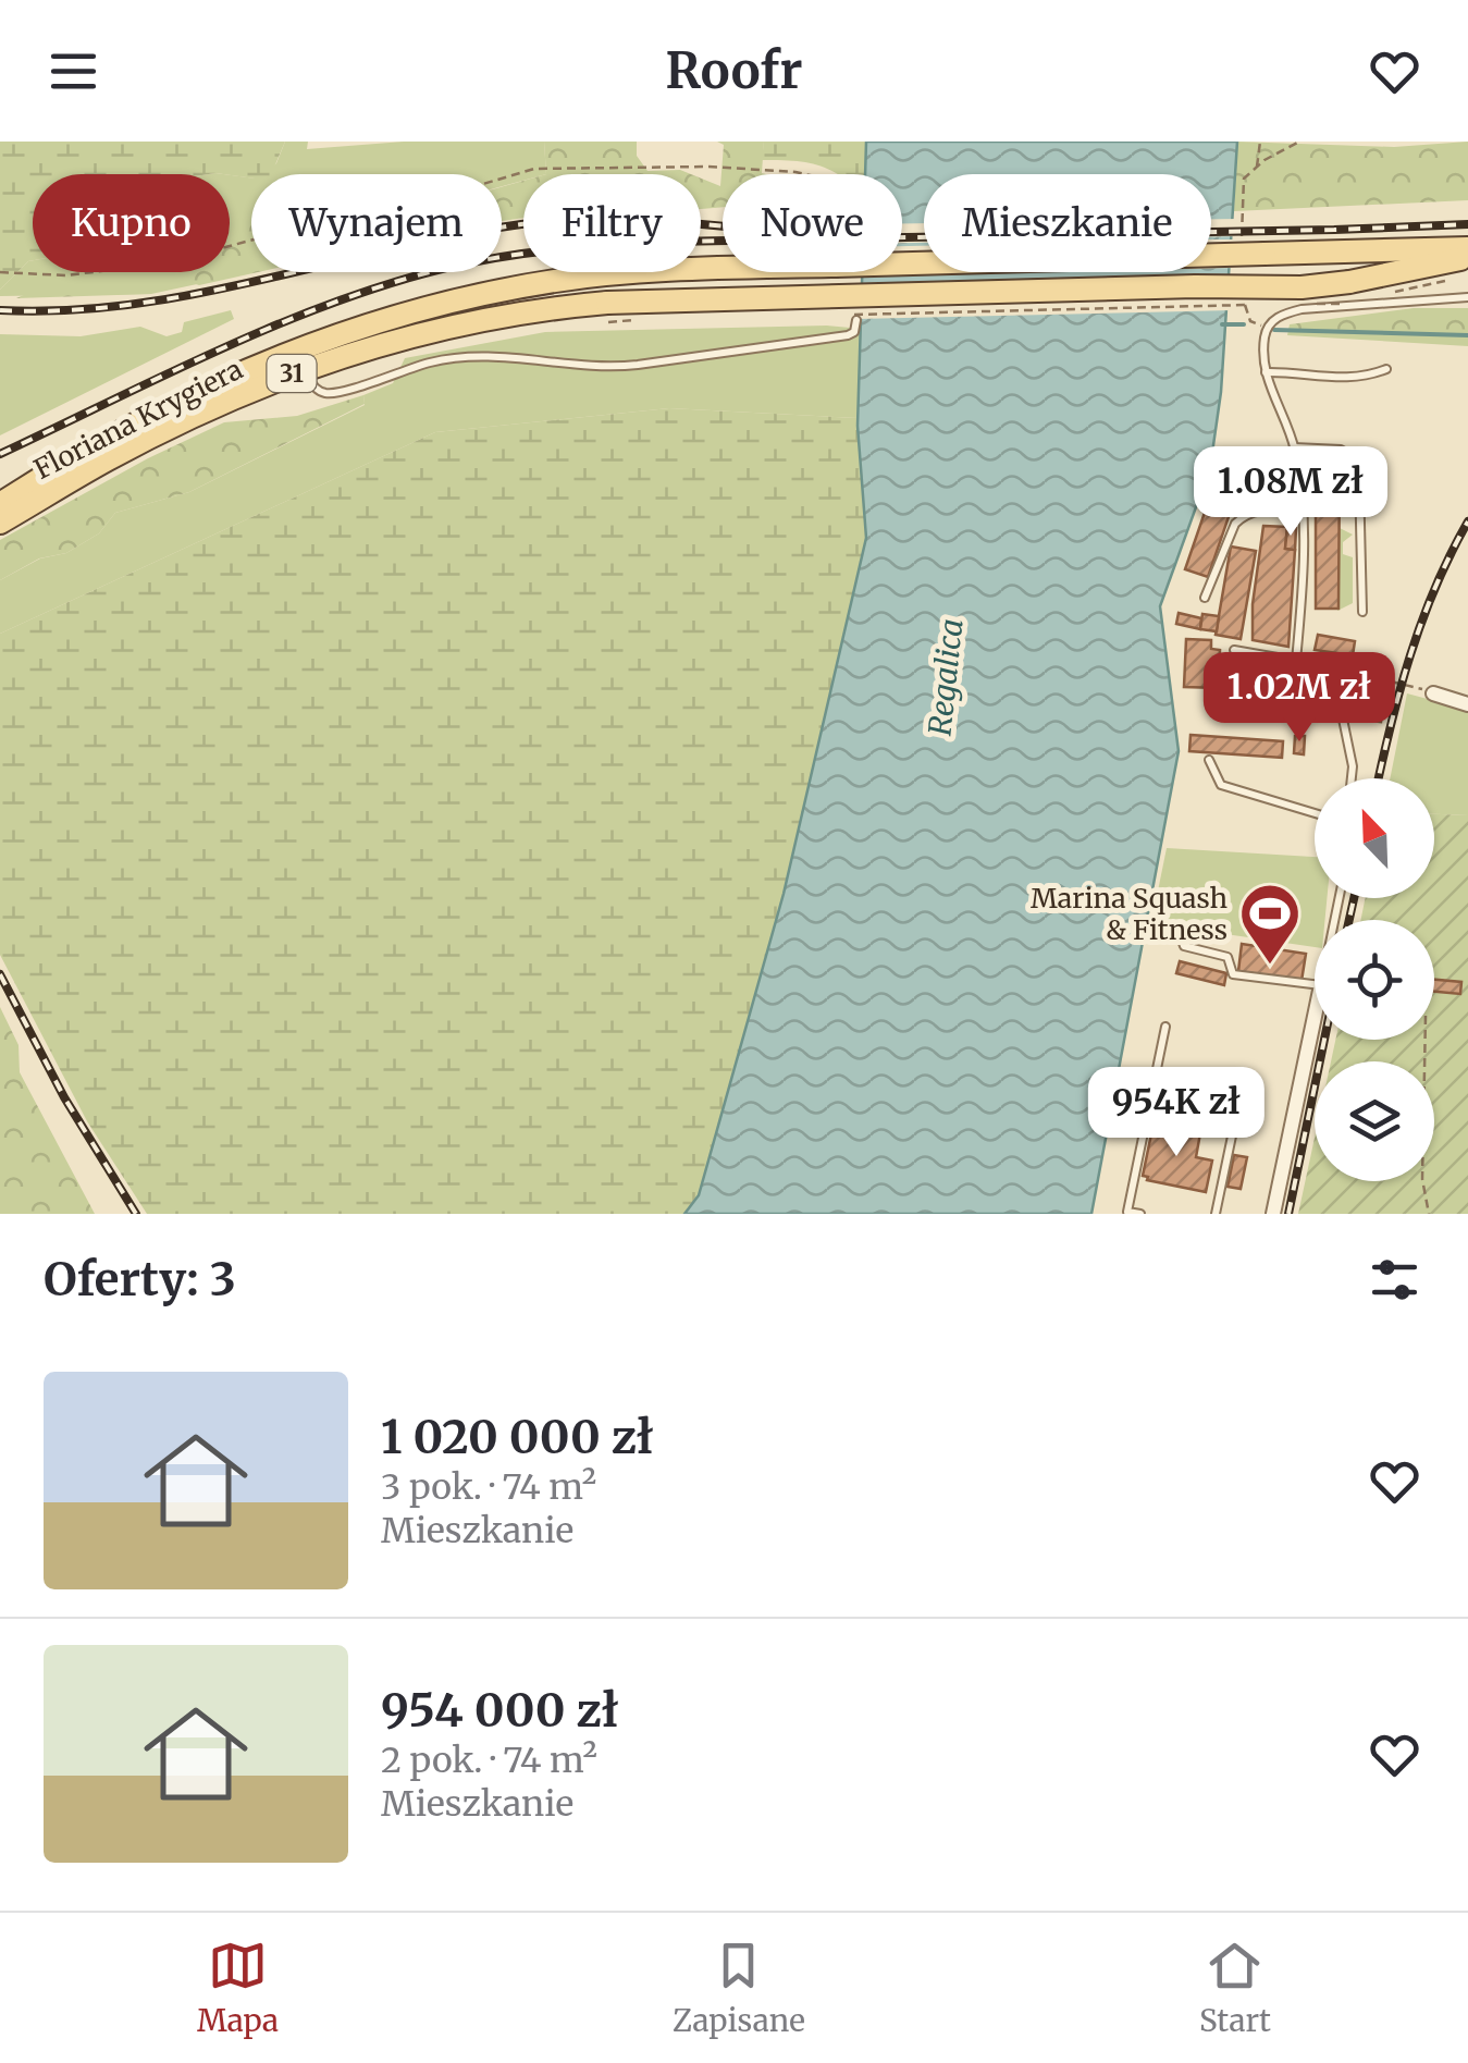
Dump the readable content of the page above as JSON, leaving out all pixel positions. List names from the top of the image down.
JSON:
{
  "streets": {
    "main road": ["31", "Floriana Krygiera"]
  },
  "water": ["Regalica"],
  "places": {
    "sports": ["Marina Squash & Fitness"]
  },
  "north": "top left",
  "page": {
    "header": "Roofr",
    "chip": [
      "Kupno",
      "Wynajem",
      "Filtry",
      "Nowe",
      "Mieszkanie"
    ],
    "price": ["1.08M zł", "1.02M zł", "954K zł"],
    "heading": "Oferty: 3",
    "list": [
      {
        "name": "1 020 000 zł",
        "note": "3 pok. · 74 m² · Mieszkanie"
      },
      {
        "name": "954 000 zł",
        "note": "2 pok. · 74 m² · Mieszkanie"
      }
    ],
    "tabs": ["Mapa", "Zapisane", "Start"]
  }
}
